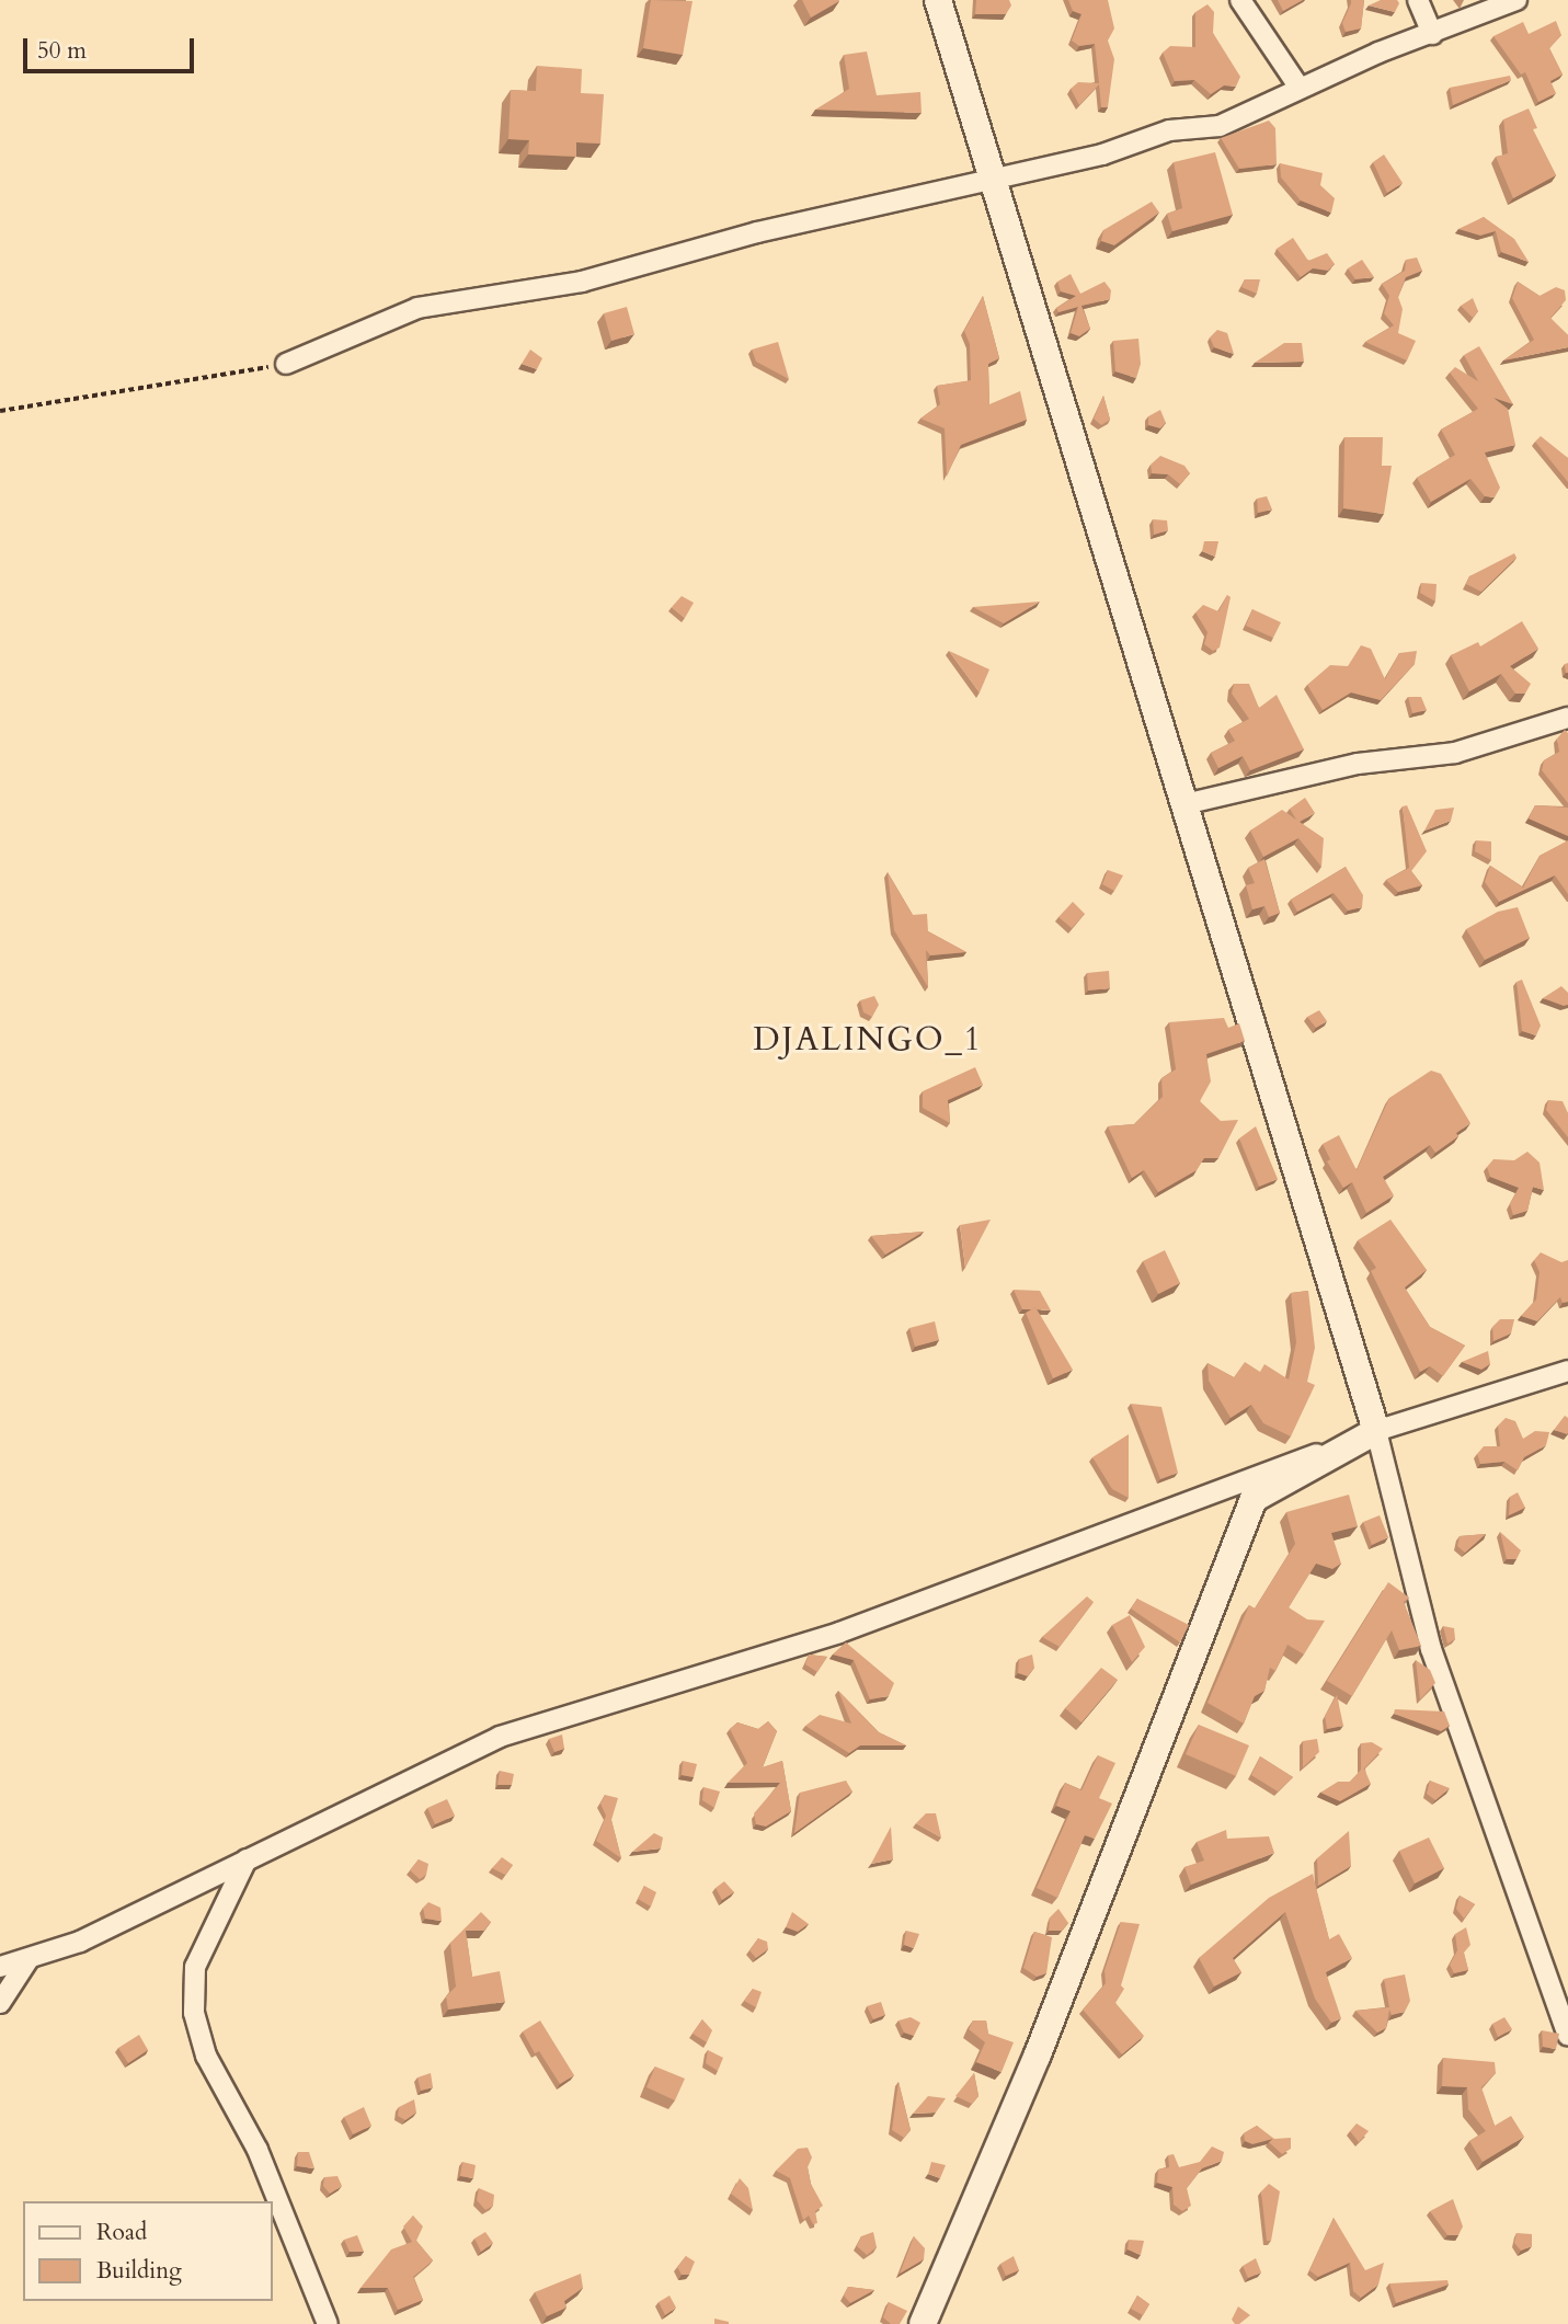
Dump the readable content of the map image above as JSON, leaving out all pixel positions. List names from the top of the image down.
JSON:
{
  "districts": ["DJALINGO_1"],
  "legend": ["Road", "Building"],
  "scale_bar": "50 m"
}
